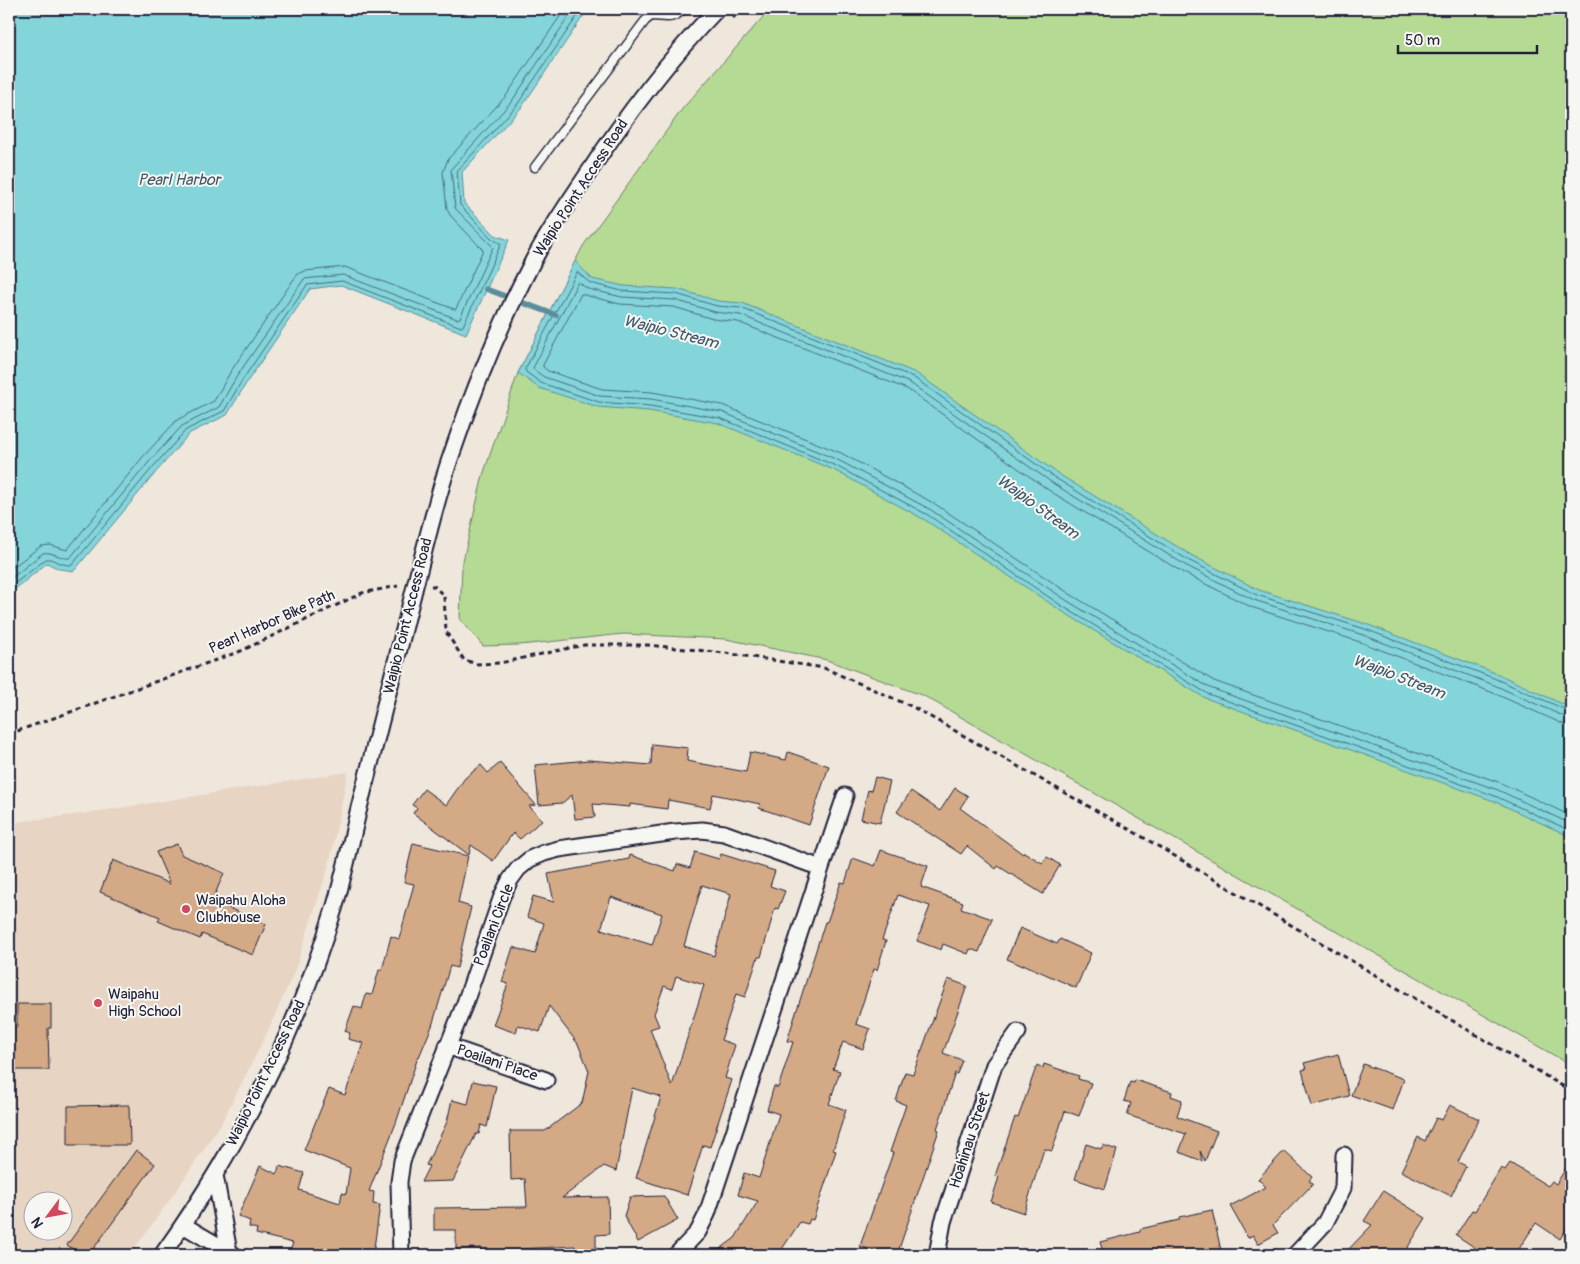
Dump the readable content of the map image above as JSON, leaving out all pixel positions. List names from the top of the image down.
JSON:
{
  "streets": {
    "street": [
      "Waipio Point Access Road",
      "Poailani Circle",
      "Poailani Place",
      "Hoahinau Street"
    ],
    "path": ["Pearl Harbor Bike Path"]
  },
  "crossings": [
    ["Waipio Point Access Road", "Pearl Harbor Bike Path"],
    ["Poailani Circle", "Poailani Place"]
  ],
  "water": ["Pearl Harbor", "Waipio Stream"],
  "places": ["Waipahu Aloha Clubhouse", "Waipahu High School"],
  "scale_bar": "50 m",
  "north": "bottom left"
}
